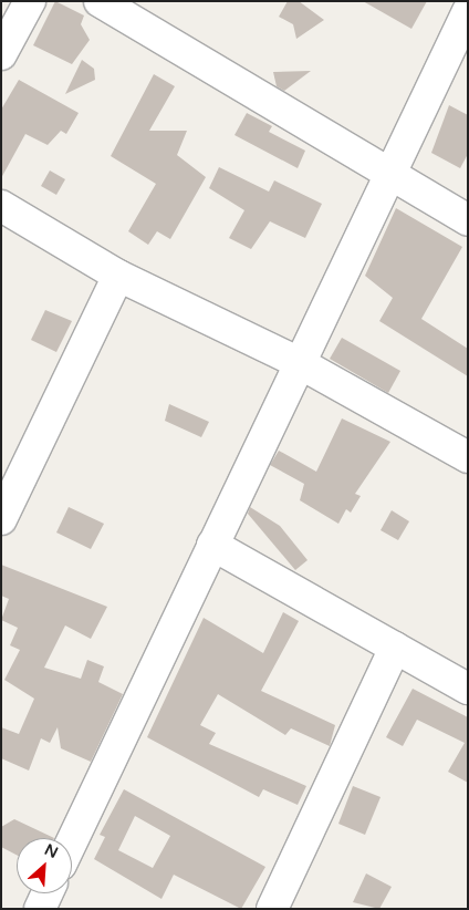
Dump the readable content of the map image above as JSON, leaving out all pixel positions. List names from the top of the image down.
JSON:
{
  "north": "top right"
}
